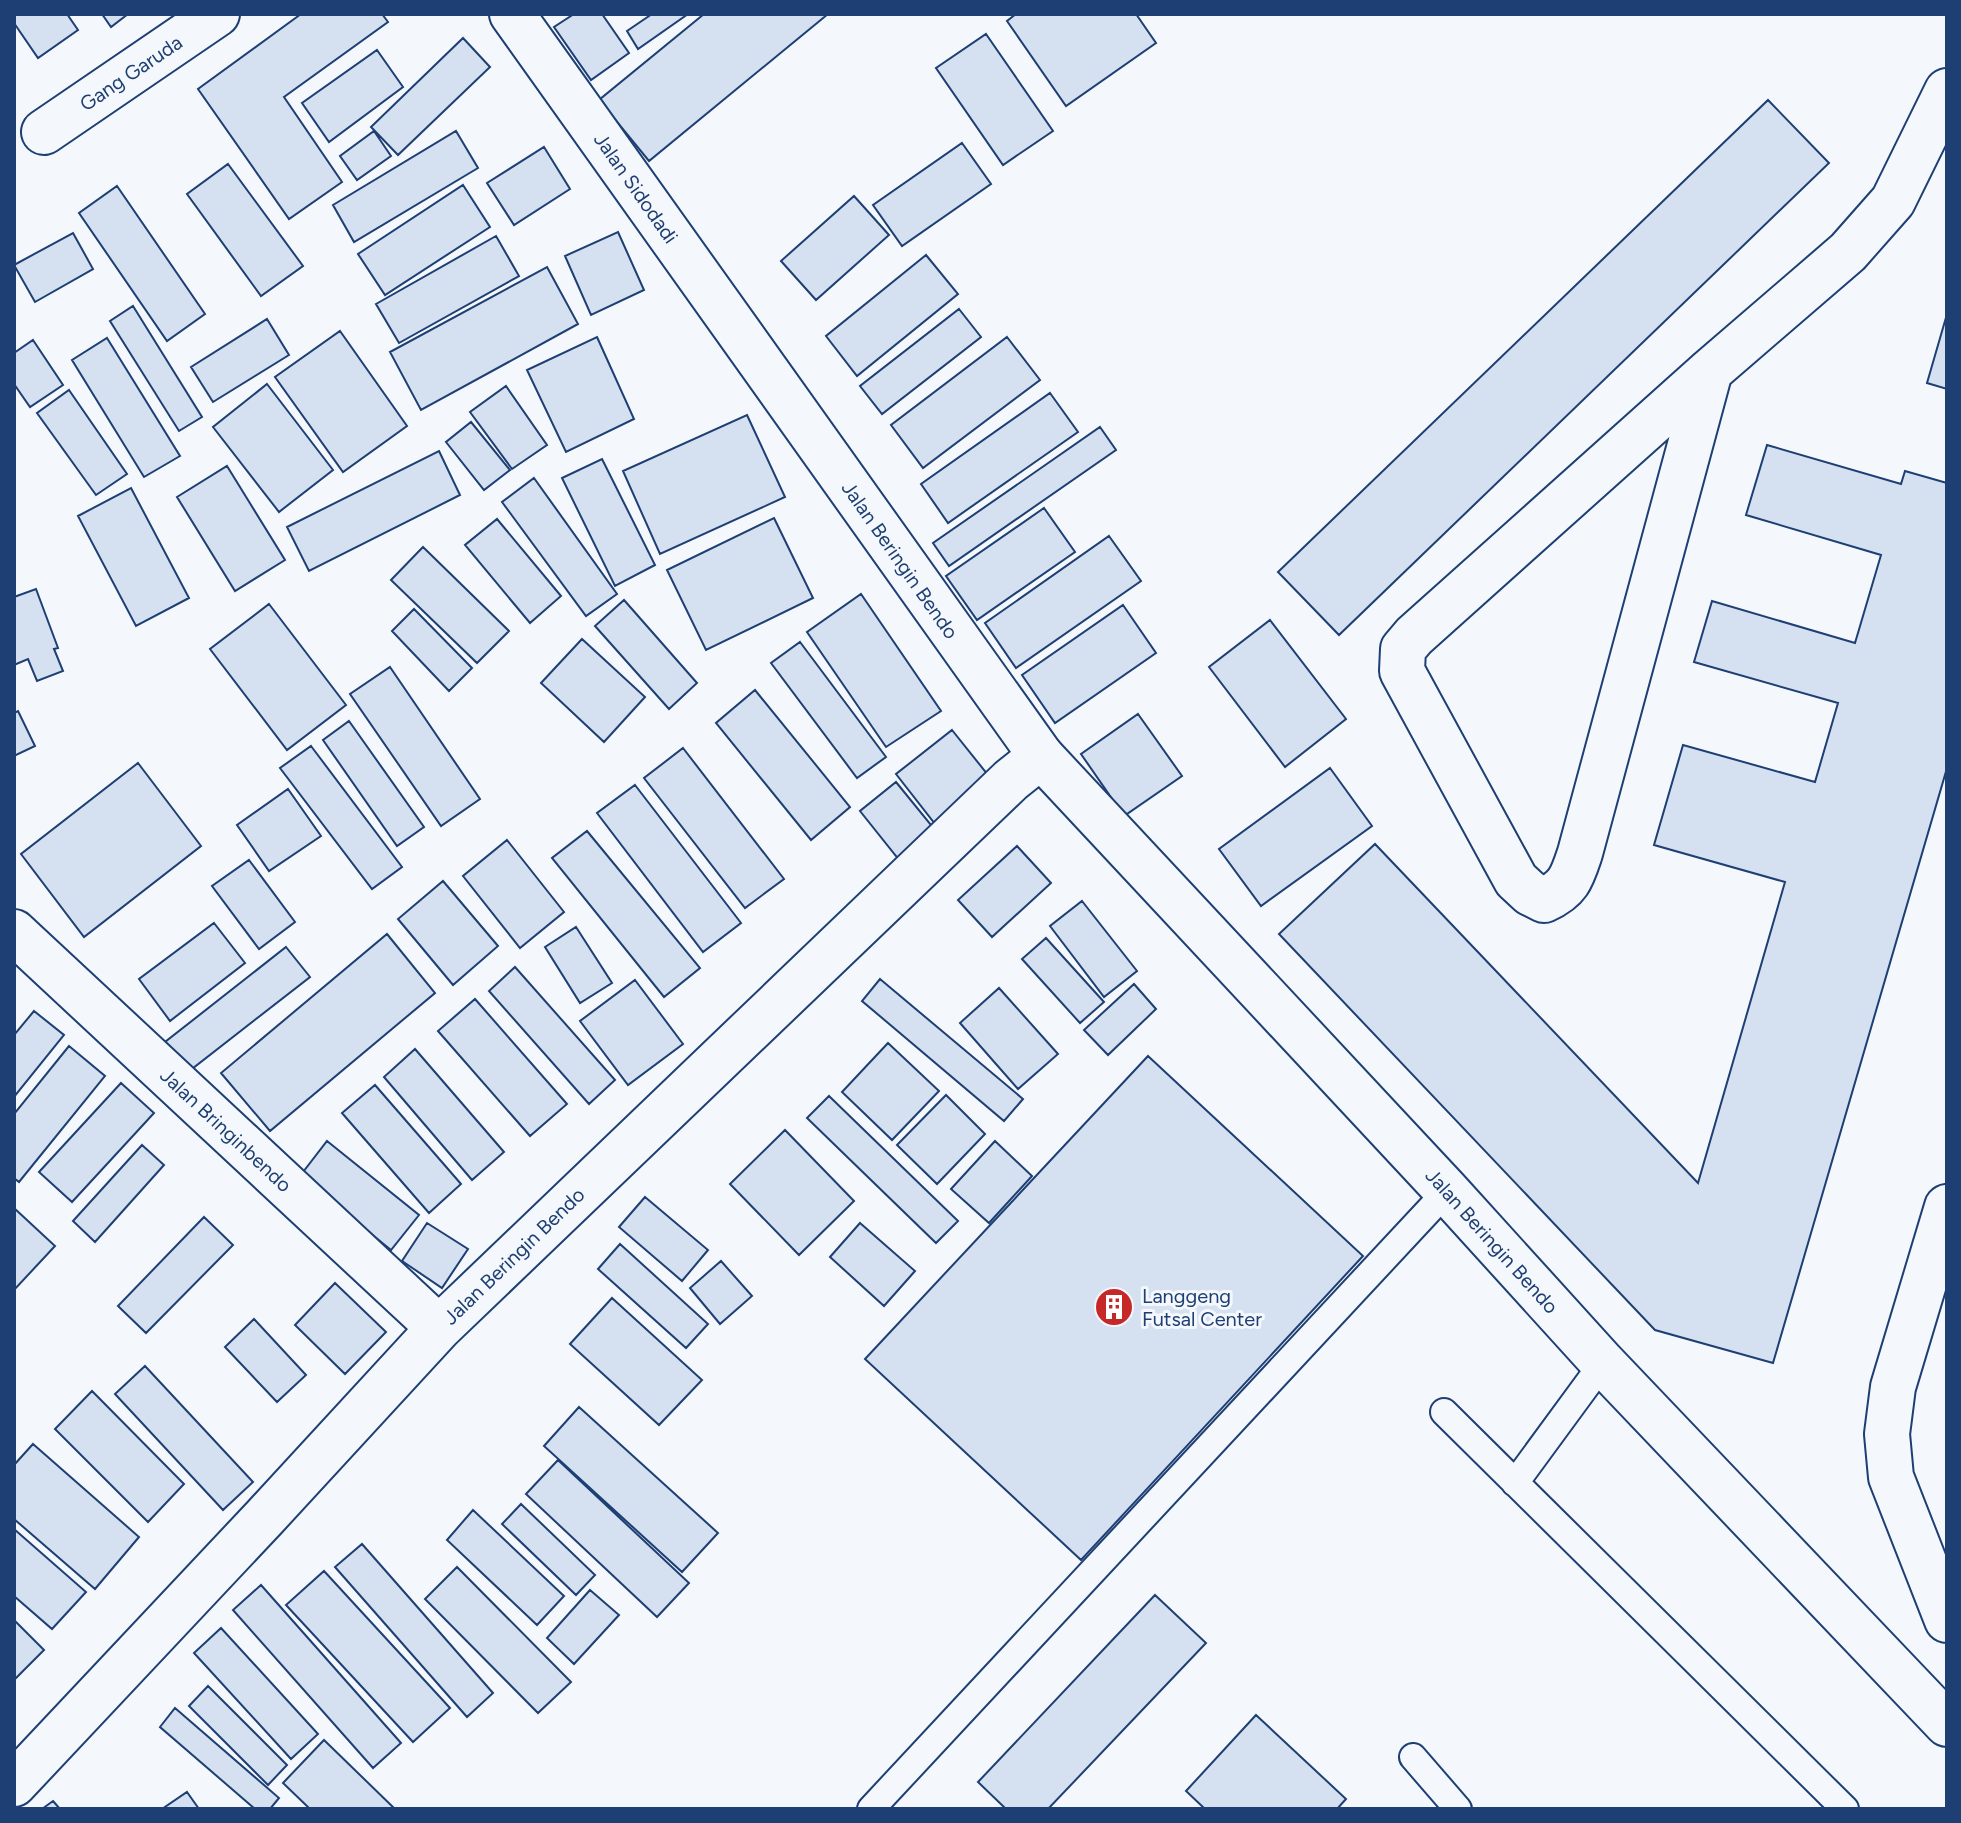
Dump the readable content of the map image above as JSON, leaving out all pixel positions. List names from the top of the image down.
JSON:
{
  "streets": {
    "street": [
      "Gang Garuda",
      "Jalan Sidodadi",
      "Jalan Beringin Bendo",
      "Jalan Bringinbendo"
    ]
  },
  "crossings": [
    ["Jalan Sidodadi", "Jalan Beringin Bendo"],
    ["Jalan Beringin Bendo", "Jalan Bringinbendo"]
  ],
  "places": {
    "building": ["Langgeng Futsal Center"]
  }
}
